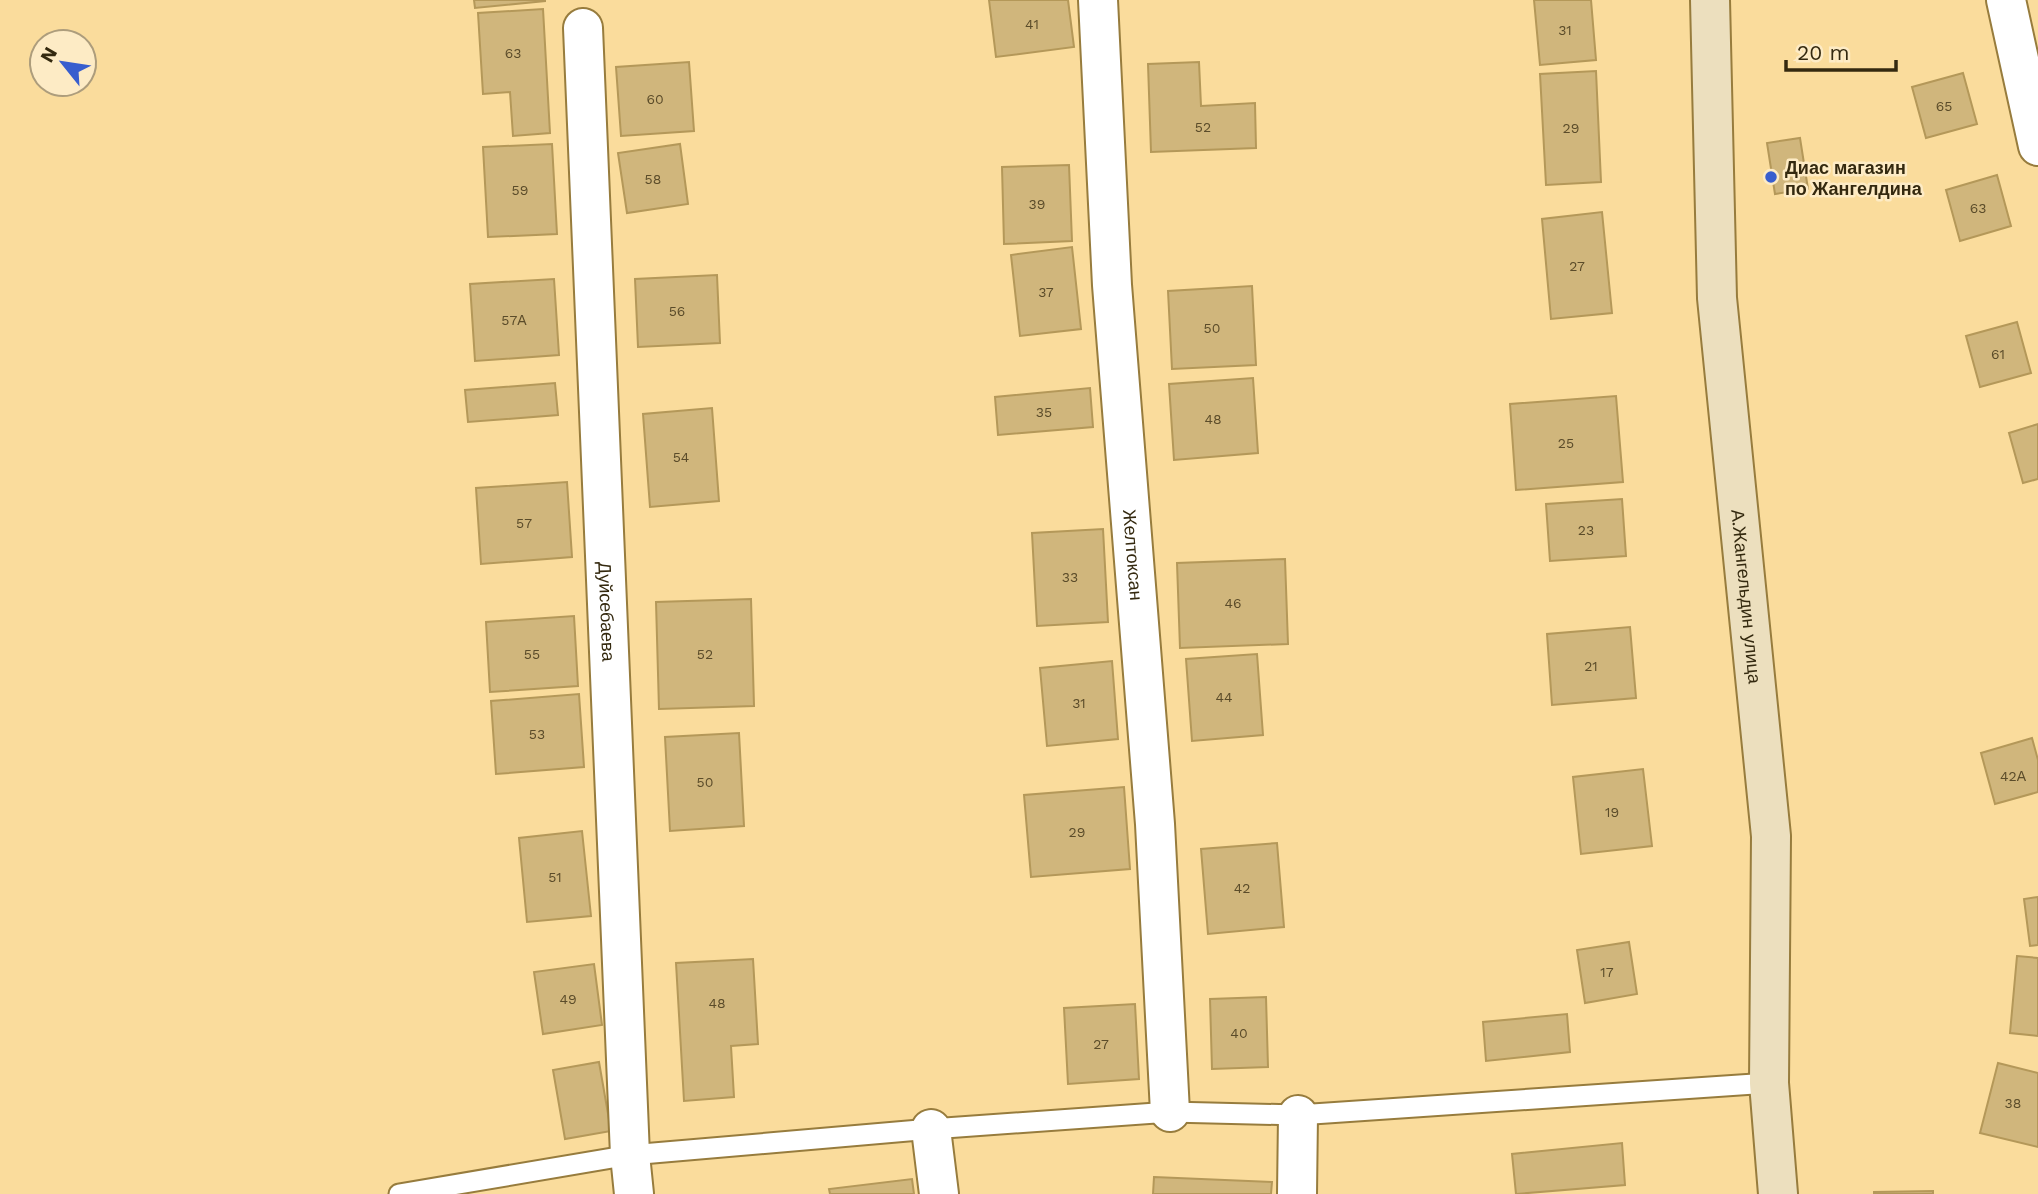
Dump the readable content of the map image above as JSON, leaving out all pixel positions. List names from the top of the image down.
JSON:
{
  "streets": {
    "street": ["Желтоксан", "А.Жангельдин улица", "Дуйсебаева"]
  },
  "places": ["Диас магазин по Жангелдина"],
  "house_numbers": [
    "41",
    "31",
    "63",
    "60",
    "65",
    "52",
    "29",
    "58",
    "59",
    "39",
    "63",
    "27",
    "37",
    "56",
    "57А",
    "50",
    "61",
    "35",
    "48",
    "25",
    "54",
    "57",
    "23",
    "33",
    "46",
    "55",
    "52",
    "21",
    "44",
    "31",
    "53",
    "42А",
    "50",
    "19",
    "29",
    "51",
    "42",
    "17",
    "49",
    "48",
    "40",
    "27",
    "38"
  ],
  "scale_bar": "20 m",
  "north": "top left"
}
